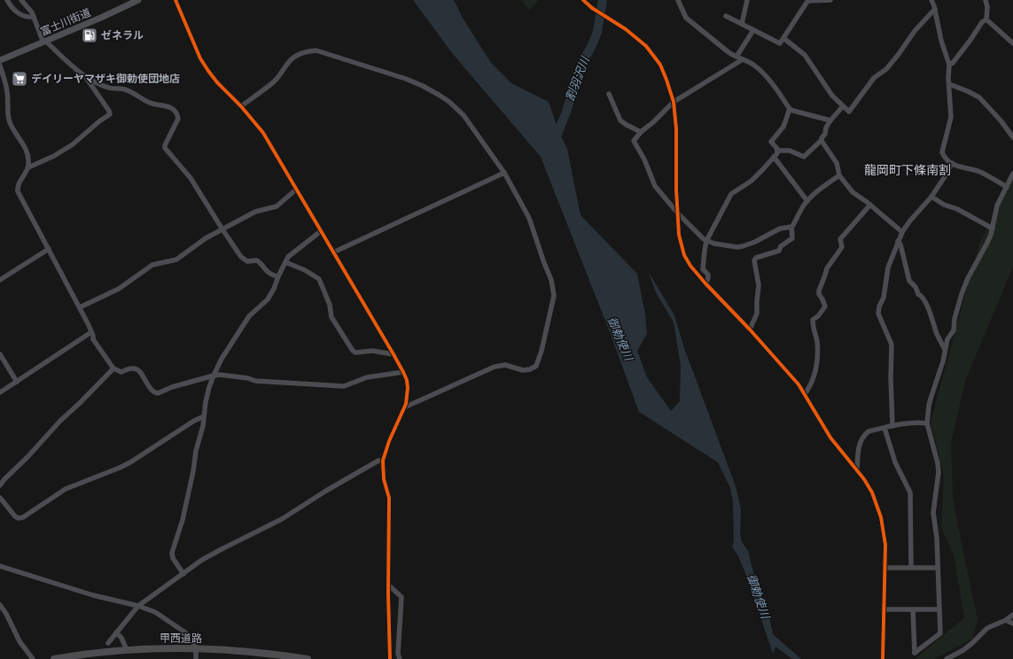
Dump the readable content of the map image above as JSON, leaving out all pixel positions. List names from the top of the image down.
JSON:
{
  "streets": {
    "highway": ["甲西道路"],
    "main road": ["富士川街道"]
  },
  "districts": ["龍岡町下條南割"],
  "water": ["割羽沢川", "御勅使川"],
  "places": {
    "fuel station": ["ゼネラル"],
    "supermarket": ["デイリーヤマザキ御勅使団地店"]
  }
}
